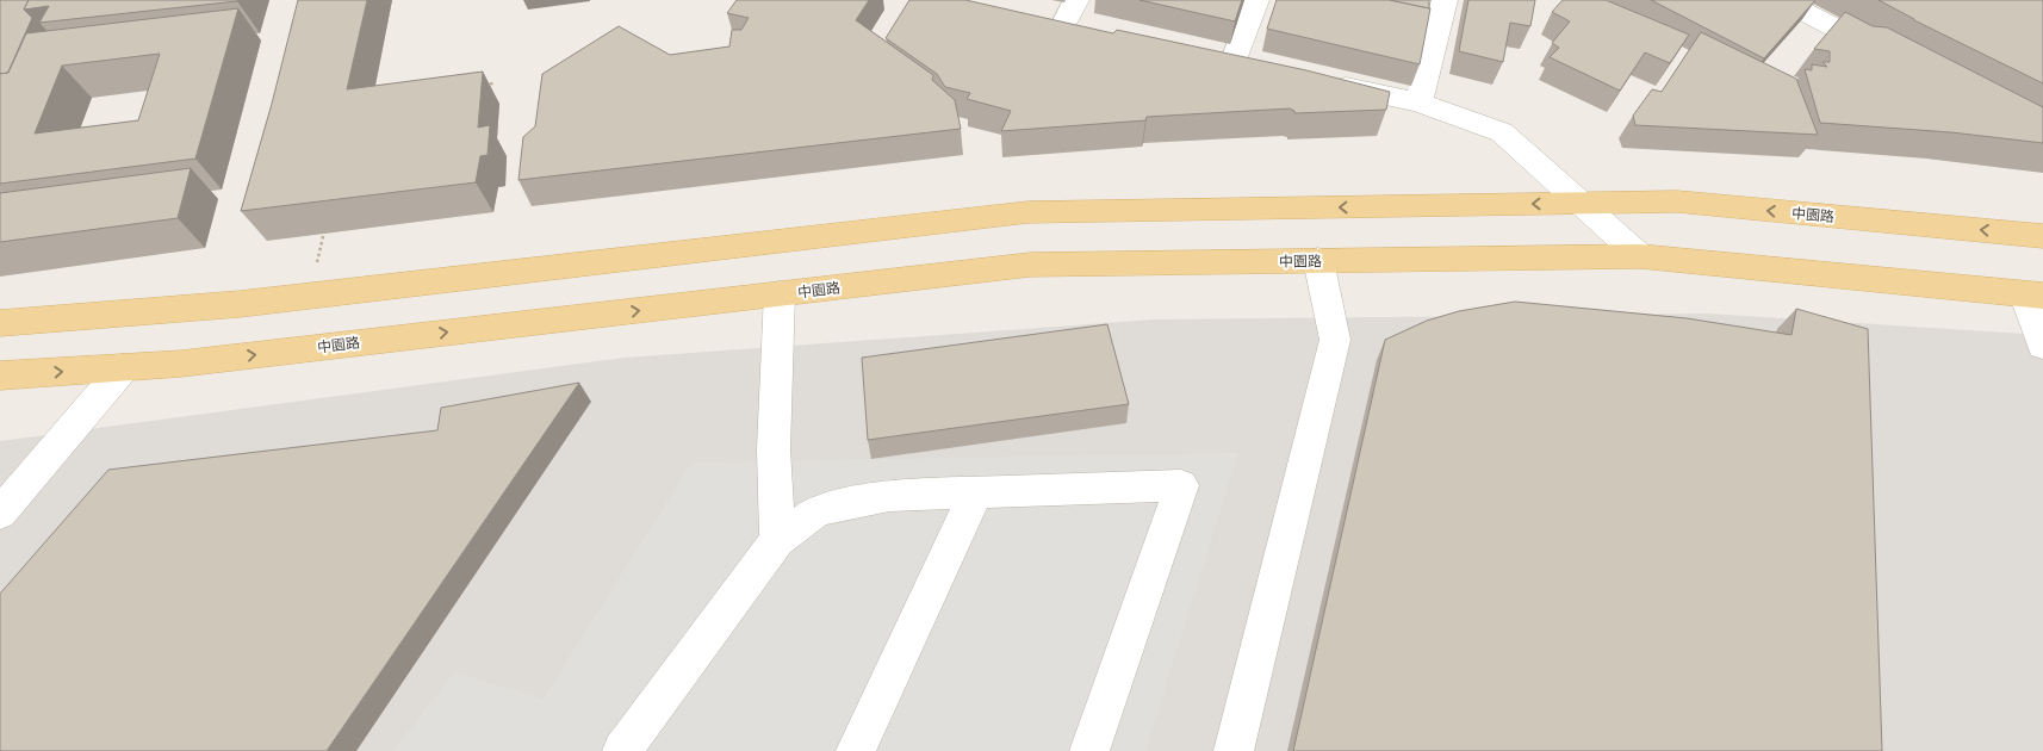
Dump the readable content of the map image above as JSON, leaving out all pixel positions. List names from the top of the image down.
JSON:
{
  "streets": {
    "main road": ["中園路"]
  }
}
